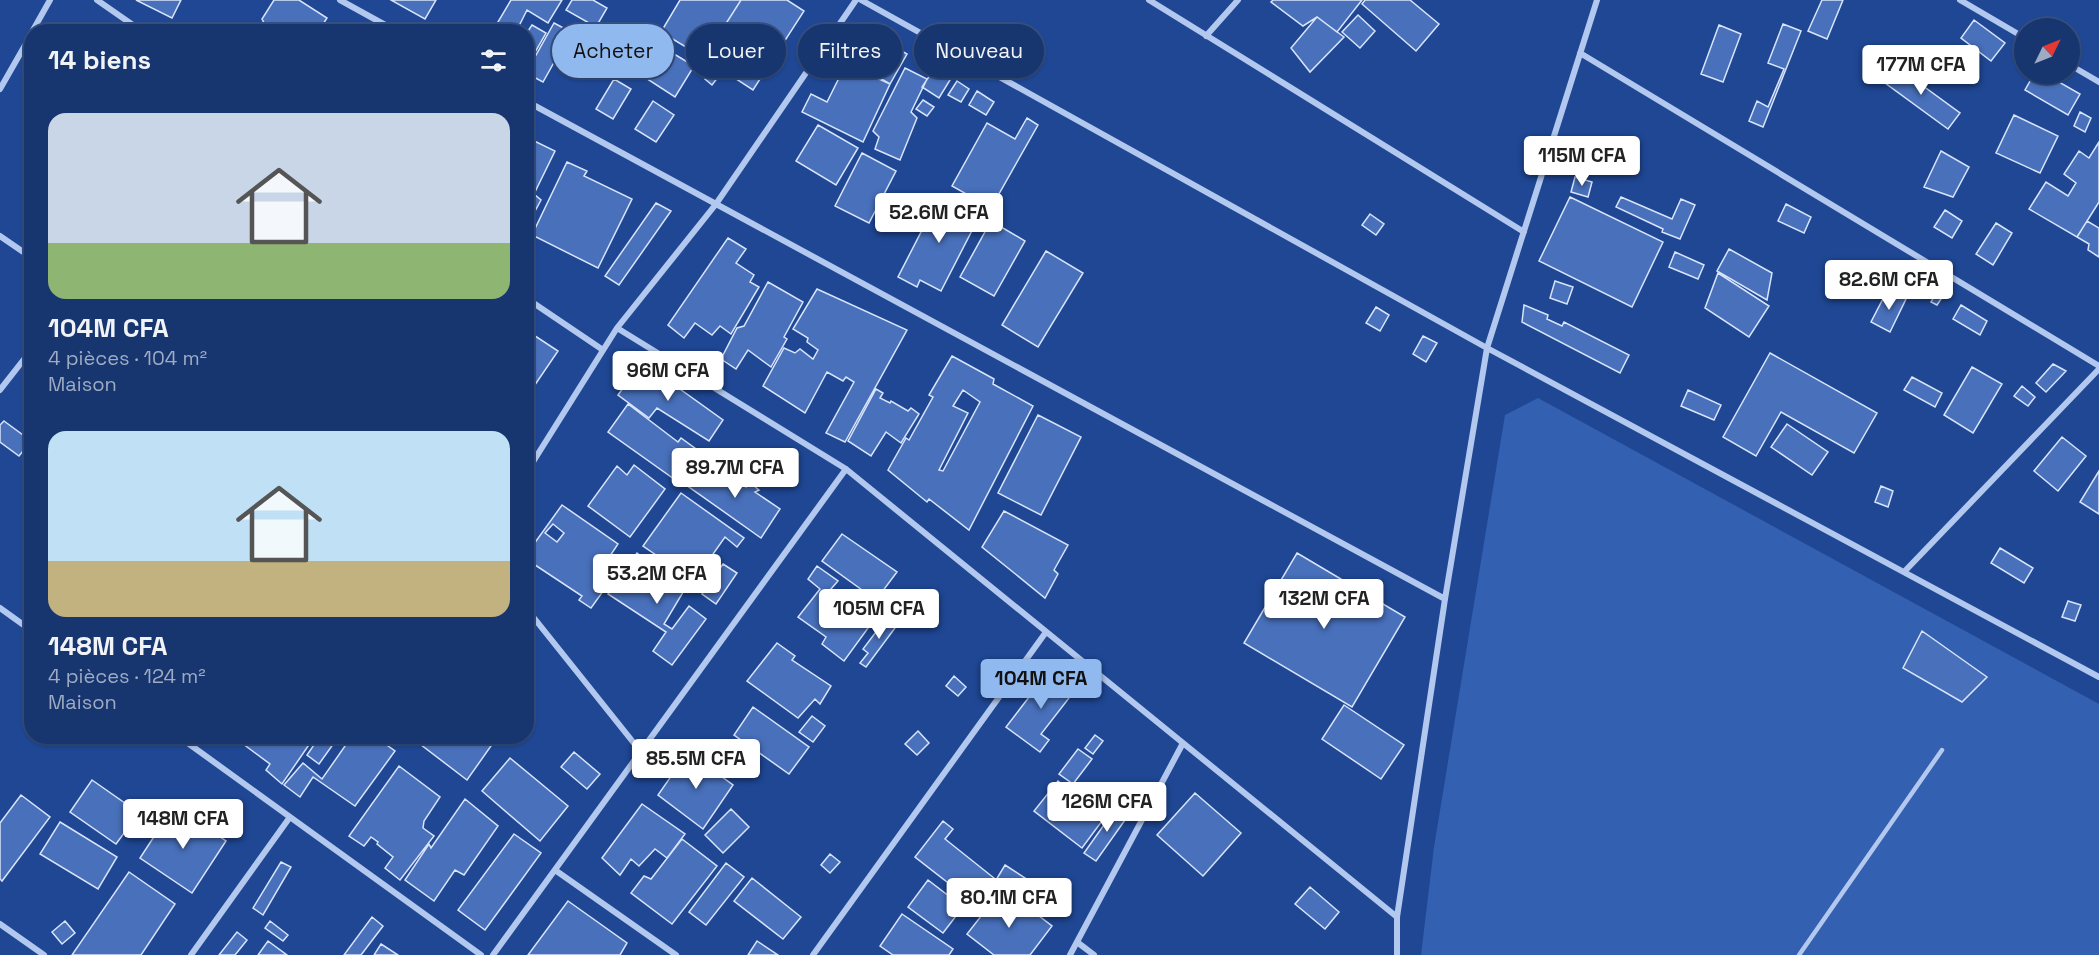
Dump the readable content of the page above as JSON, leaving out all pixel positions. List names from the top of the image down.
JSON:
{
  "north": "top right",
  "page": {
    "chip": [
      "Acheter",
      "Louer",
      "Filtres",
      "Nouveau"
    ],
    "heading": "14 biens",
    "price": [
      "177M CFA",
      "115M CFA",
      "52.6M CFA",
      "82.6M CFA",
      "96M CFA",
      "89.7M CFA",
      "53.2M CFA",
      "132M CFA",
      "105M CFA",
      "104M CFA",
      "85.5M CFA",
      "126M CFA",
      "148M CFA",
      "80.1M CFA"
    ],
    "list": [
      {
        "name": "104M CFA",
        "note": "4 pièces · 104 m² · Maison"
      },
      {
        "name": "148M CFA",
        "note": "4 pièces · 124 m² · Maison"
      }
    ]
  }
}
